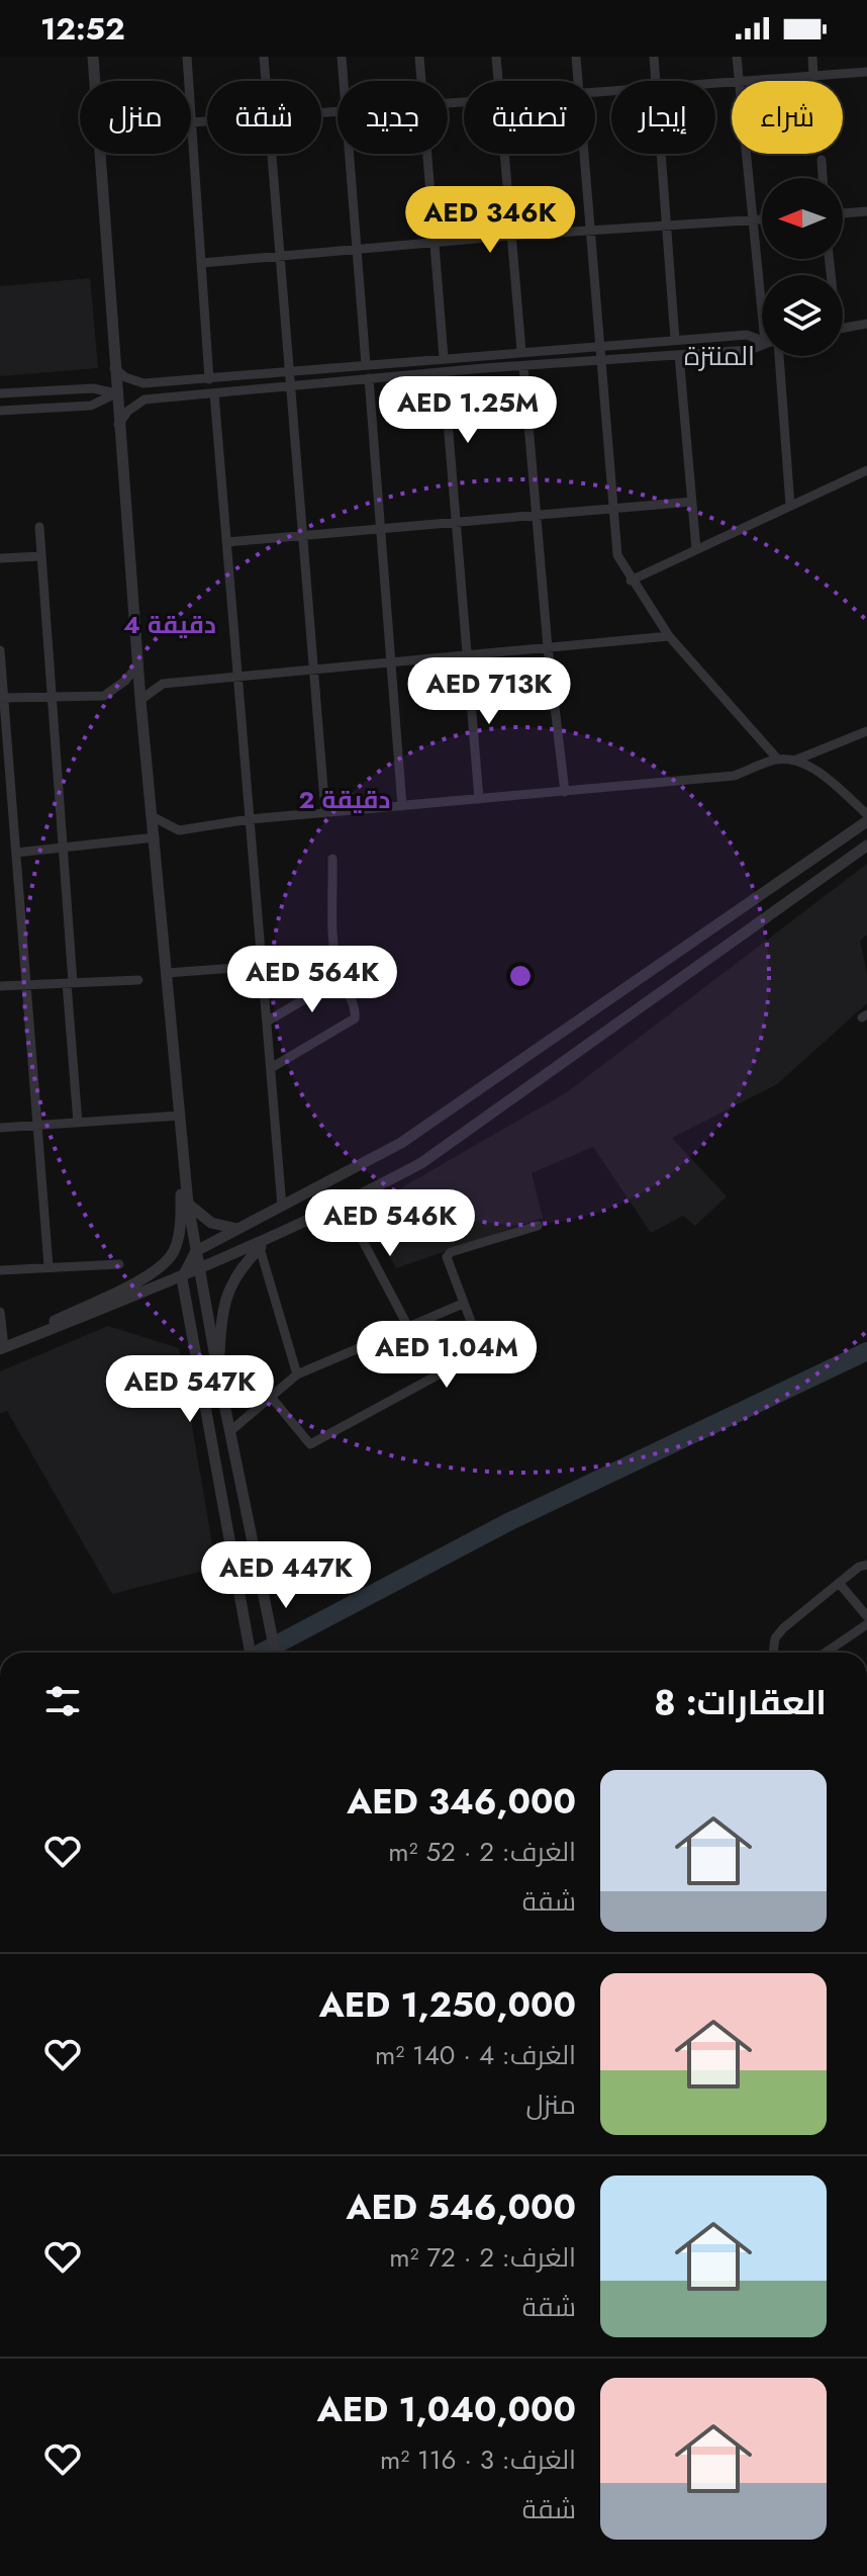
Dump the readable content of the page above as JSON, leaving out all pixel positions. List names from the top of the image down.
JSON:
{
  "districts": ["المنتزة"],
  "north": "left",
  "page": {
    "status": "12:52",
    "chip": [
      "شراء",
      "إيجار",
      "تصفية",
      "جديد",
      "شقة",
      "منزل"
    ],
    "price": [
      "AED 346K",
      "AED 1.25M",
      "AED 713K",
      "AED 564K",
      "AED 546K",
      "AED 1.04M",
      "AED 547K",
      "AED 447K"
    ],
    "heading": "العقارات: 8",
    "list": [
      {
        "name": "AED 346,000",
        "note": "الغرف: 2 · 52 m² · شقة"
      },
      {
        "name": "AED 1,250,000",
        "note": "الغرف: 4 · 140 m² · منزل"
      },
      {
        "name": "AED 546,000",
        "note": "الغرف: 2 · 72 m² · شقة"
      },
      {
        "name": "AED 1,040,000",
        "note": "الغرف: 3 · 116 m² · شقة"
      }
    ]
  },
  "rings": ["4 دقيقة", "2 دقيقة"]
}
